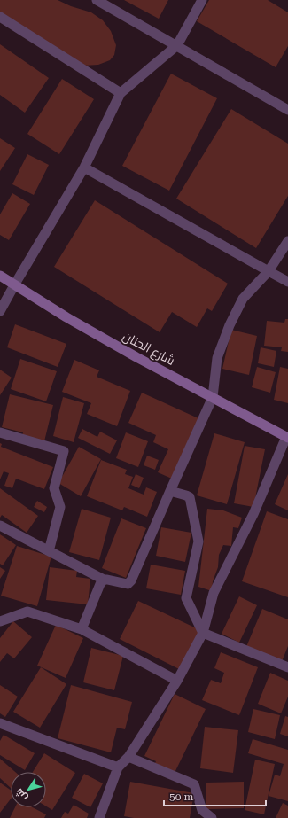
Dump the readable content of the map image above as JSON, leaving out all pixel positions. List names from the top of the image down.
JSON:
{
  "streets": {
    "main road": ["شارع الحنان"]
  },
  "scale_bar": "50 m",
  "north": "bottom left"
}
